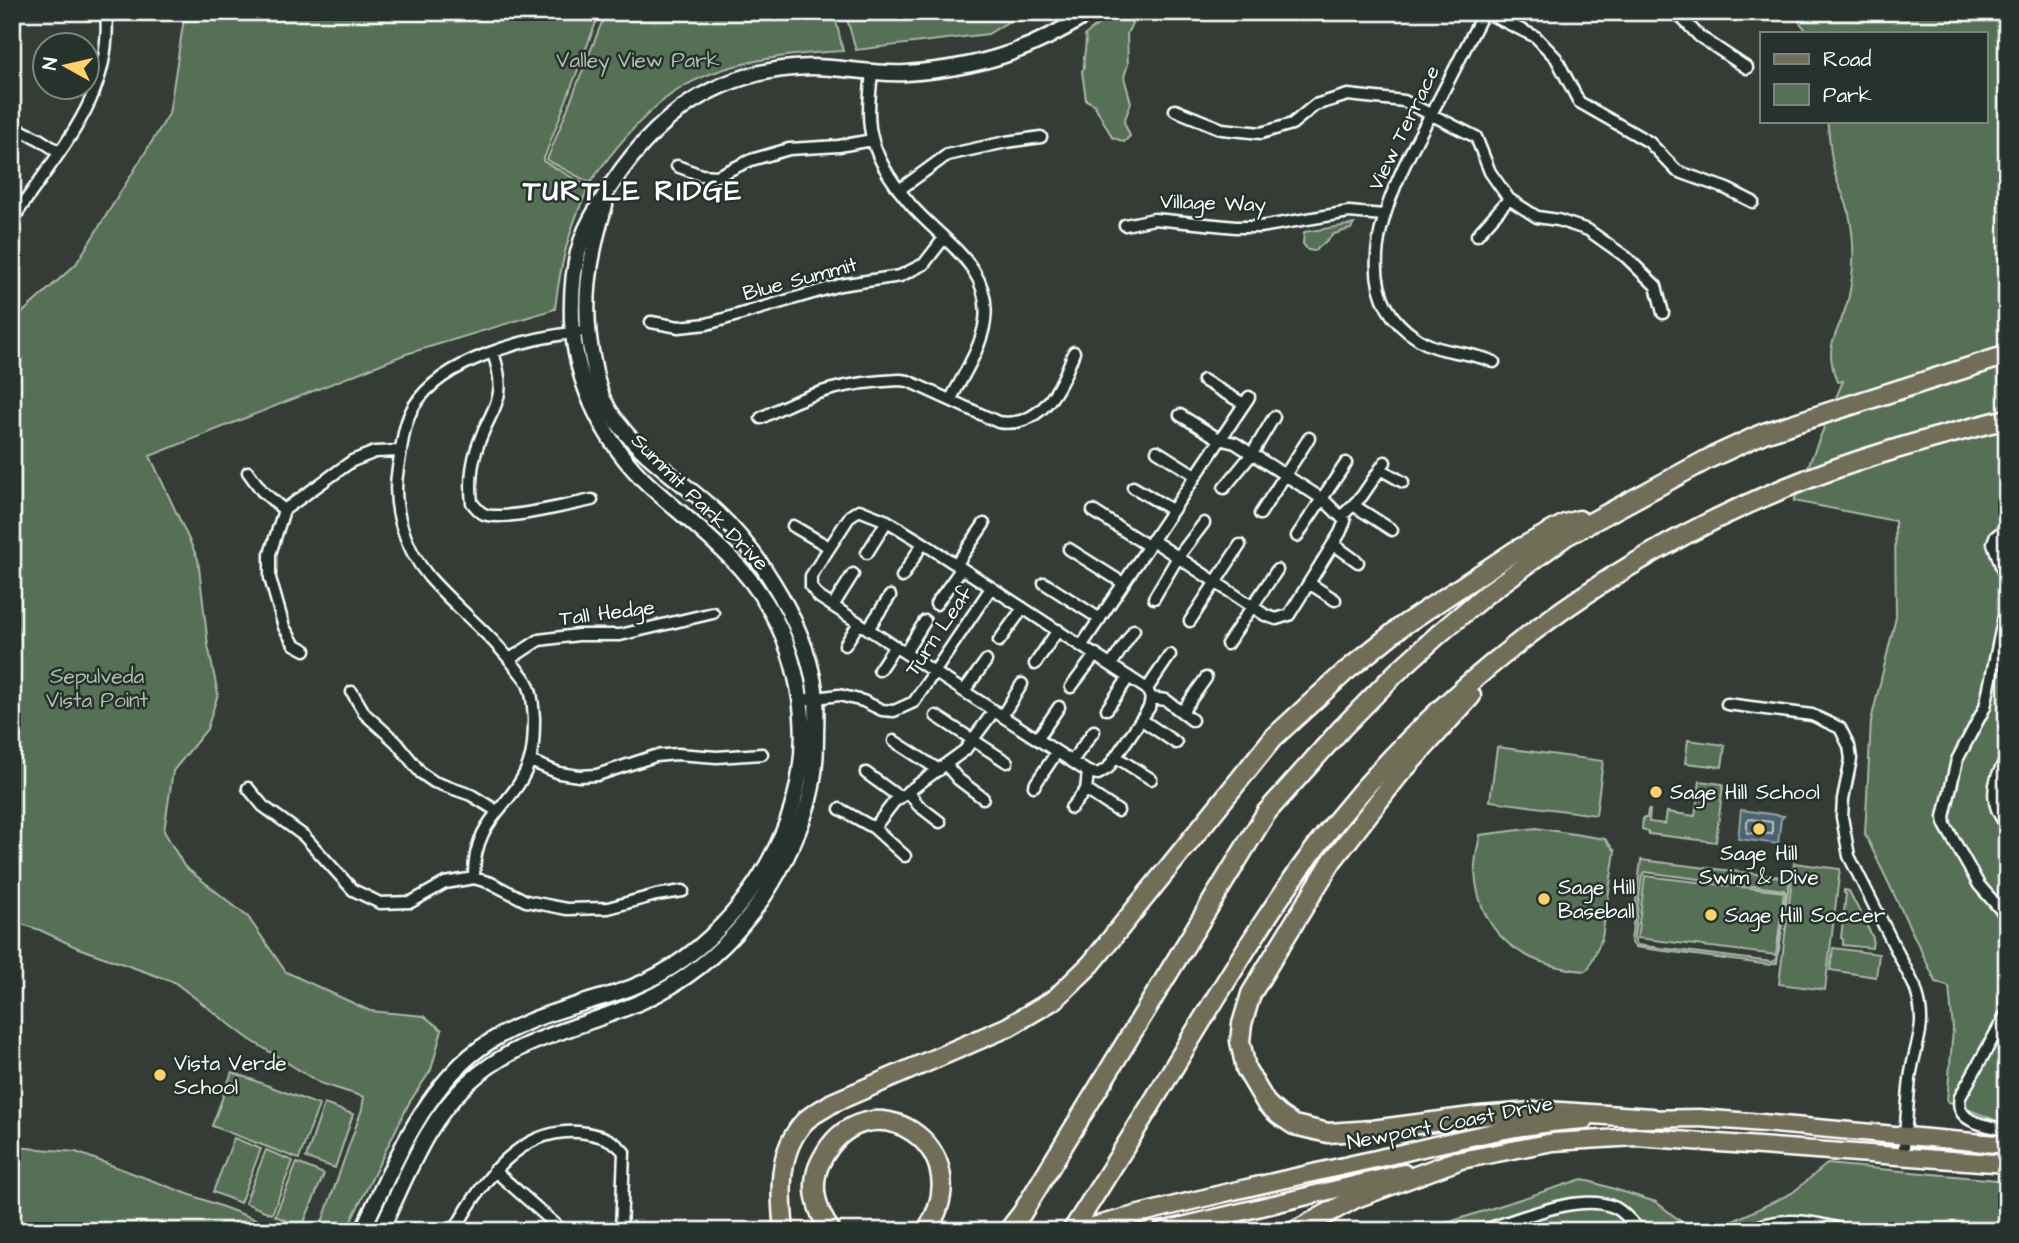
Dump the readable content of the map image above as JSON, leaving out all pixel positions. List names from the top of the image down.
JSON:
{
  "streets": {
    "main road": ["Newport Coast Drive"],
    "street": [
      "View Terrace",
      "Village Way",
      "Blue Summit",
      "Summit Park Drive",
      "Tall Hedge",
      "Turn Leaf"
    ]
  },
  "crossings": [
    ["View Terrace", "Village Way"],
    ["Summit Park Drive", "Turn Leaf"]
  ],
  "districts": ["TURTLE RIDGE"],
  "parks": ["Valley View Park", "Sepulveda Vista Point"],
  "places": [
    "Sage Hill School",
    "Sage Hill Swim & Dive",
    "Sage Hill Baseball",
    "Sage Hill Soccer",
    "Vista Verde School"
  ],
  "legend": ["Road", "Park"],
  "north": "left"
}
